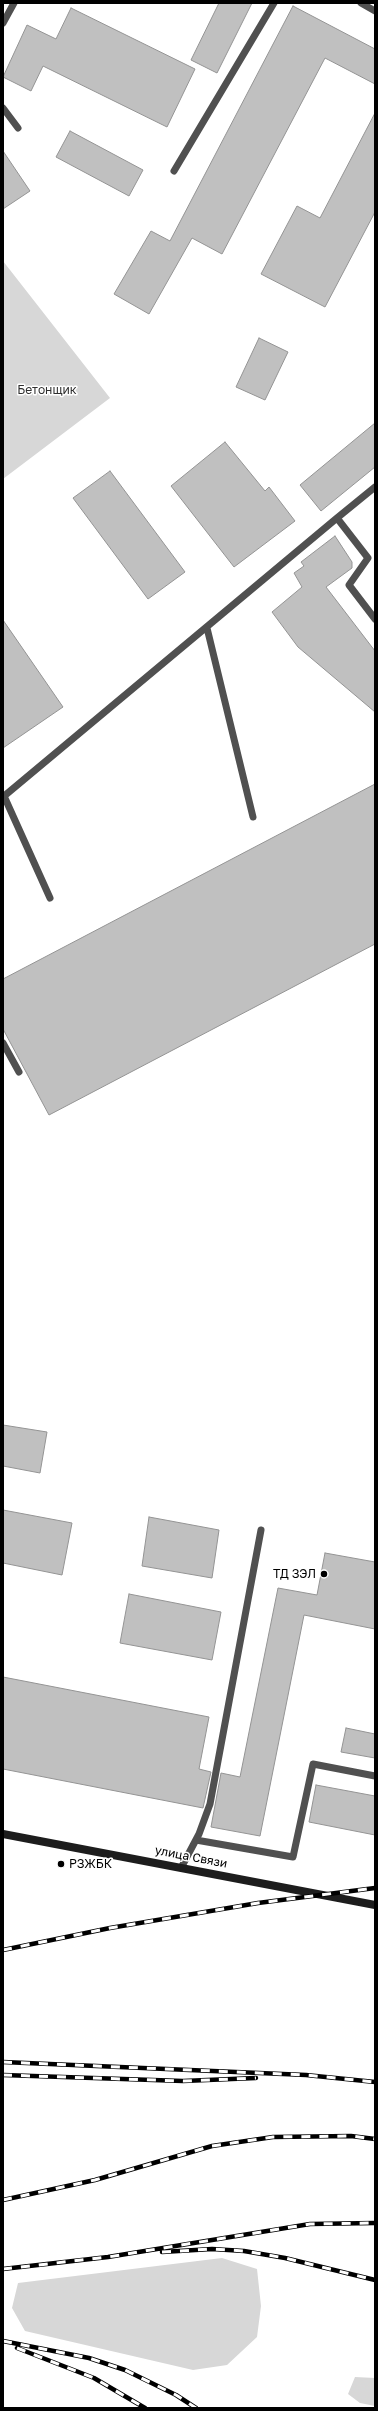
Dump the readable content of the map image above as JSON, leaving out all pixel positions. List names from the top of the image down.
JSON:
{
  "streets": {
    "street": ["улица Связи"]
  },
  "parks": ["Бетонщик"],
  "places": ["ТД ЗЭЛ", "РЗЖБК"]
}
